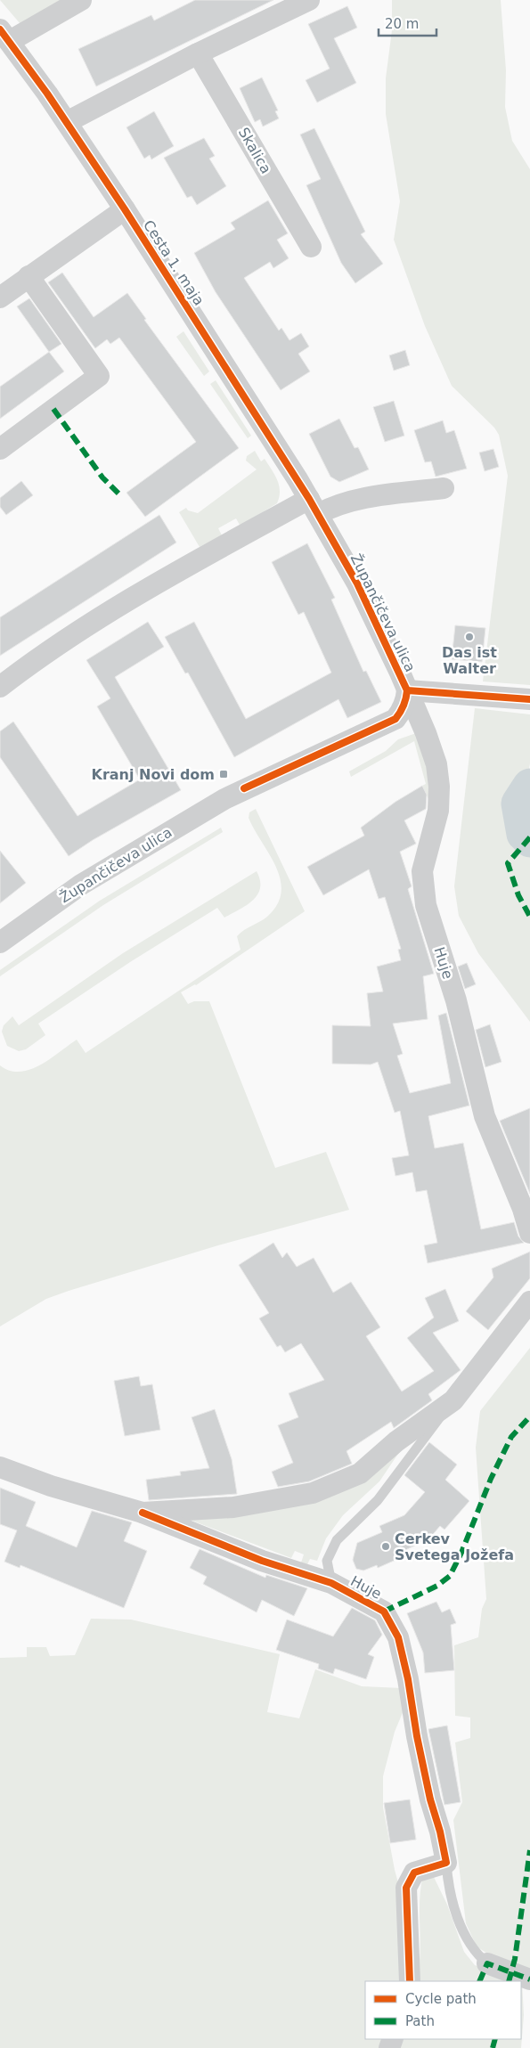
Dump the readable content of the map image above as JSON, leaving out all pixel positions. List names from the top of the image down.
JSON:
{
  "streets": {
    "street": [
      "Skalica",
      "Cesta 1. maja",
      "Župančičeva ulica",
      "Huje"
    ]
  },
  "crossings": [
    ["Cesta 1. maja", "Župančičeva ulica"],
    ["Župančičeva ulica", "Huje"]
  ],
  "places": {
    "other": ["Das ist Walter", "Cerkev Svetega Jožefa"],
    "transit": ["Kranj Novi dom"]
  },
  "legend": ["Cycle path", "Path"],
  "scale_bar": "20 m"
}
